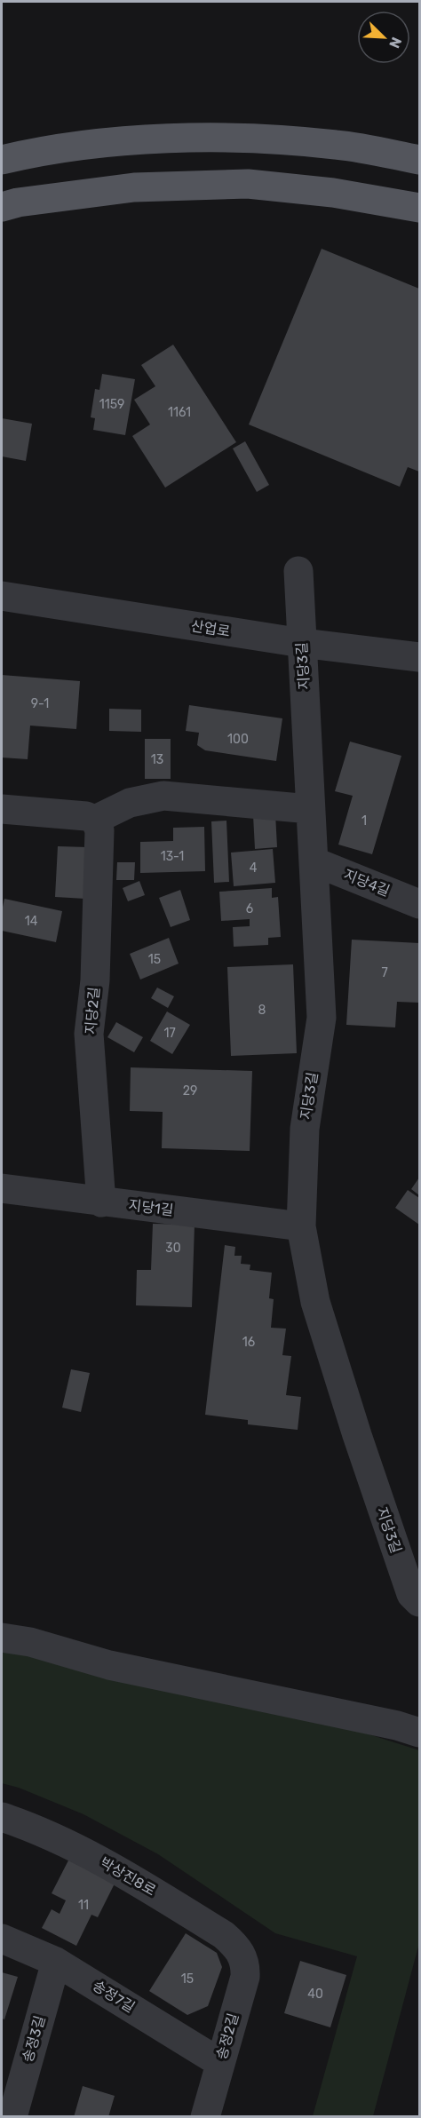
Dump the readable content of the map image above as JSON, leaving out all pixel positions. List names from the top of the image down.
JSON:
{
  "streets": {
    "street": [
      "산업로",
      "지당3길",
      "지당4길",
      "지당2길",
      "지당1길",
      "박상진8로",
      "송정7길",
      "송정2길",
      "송정3길"
    ]
  },
  "crossings": [
    ["산업로", "지당3길"],
    ["지당3길", "지당4길"],
    ["지당3길", "지당1길"],
    ["지당2길", "지당1길"],
    ["박상진8로", "송정2길"],
    ["송정7길", "송정2길"],
    ["송정7길", "송정3길"]
  ],
  "house_numbers": [
    "1159",
    "1161",
    "9-1",
    "100",
    "13",
    "1",
    "13-1",
    "4",
    "6",
    "14",
    "15",
    "7",
    "8",
    "17",
    "29",
    "30",
    "16",
    "11",
    "15",
    "40"
  ],
  "north": "bottom right"
}
